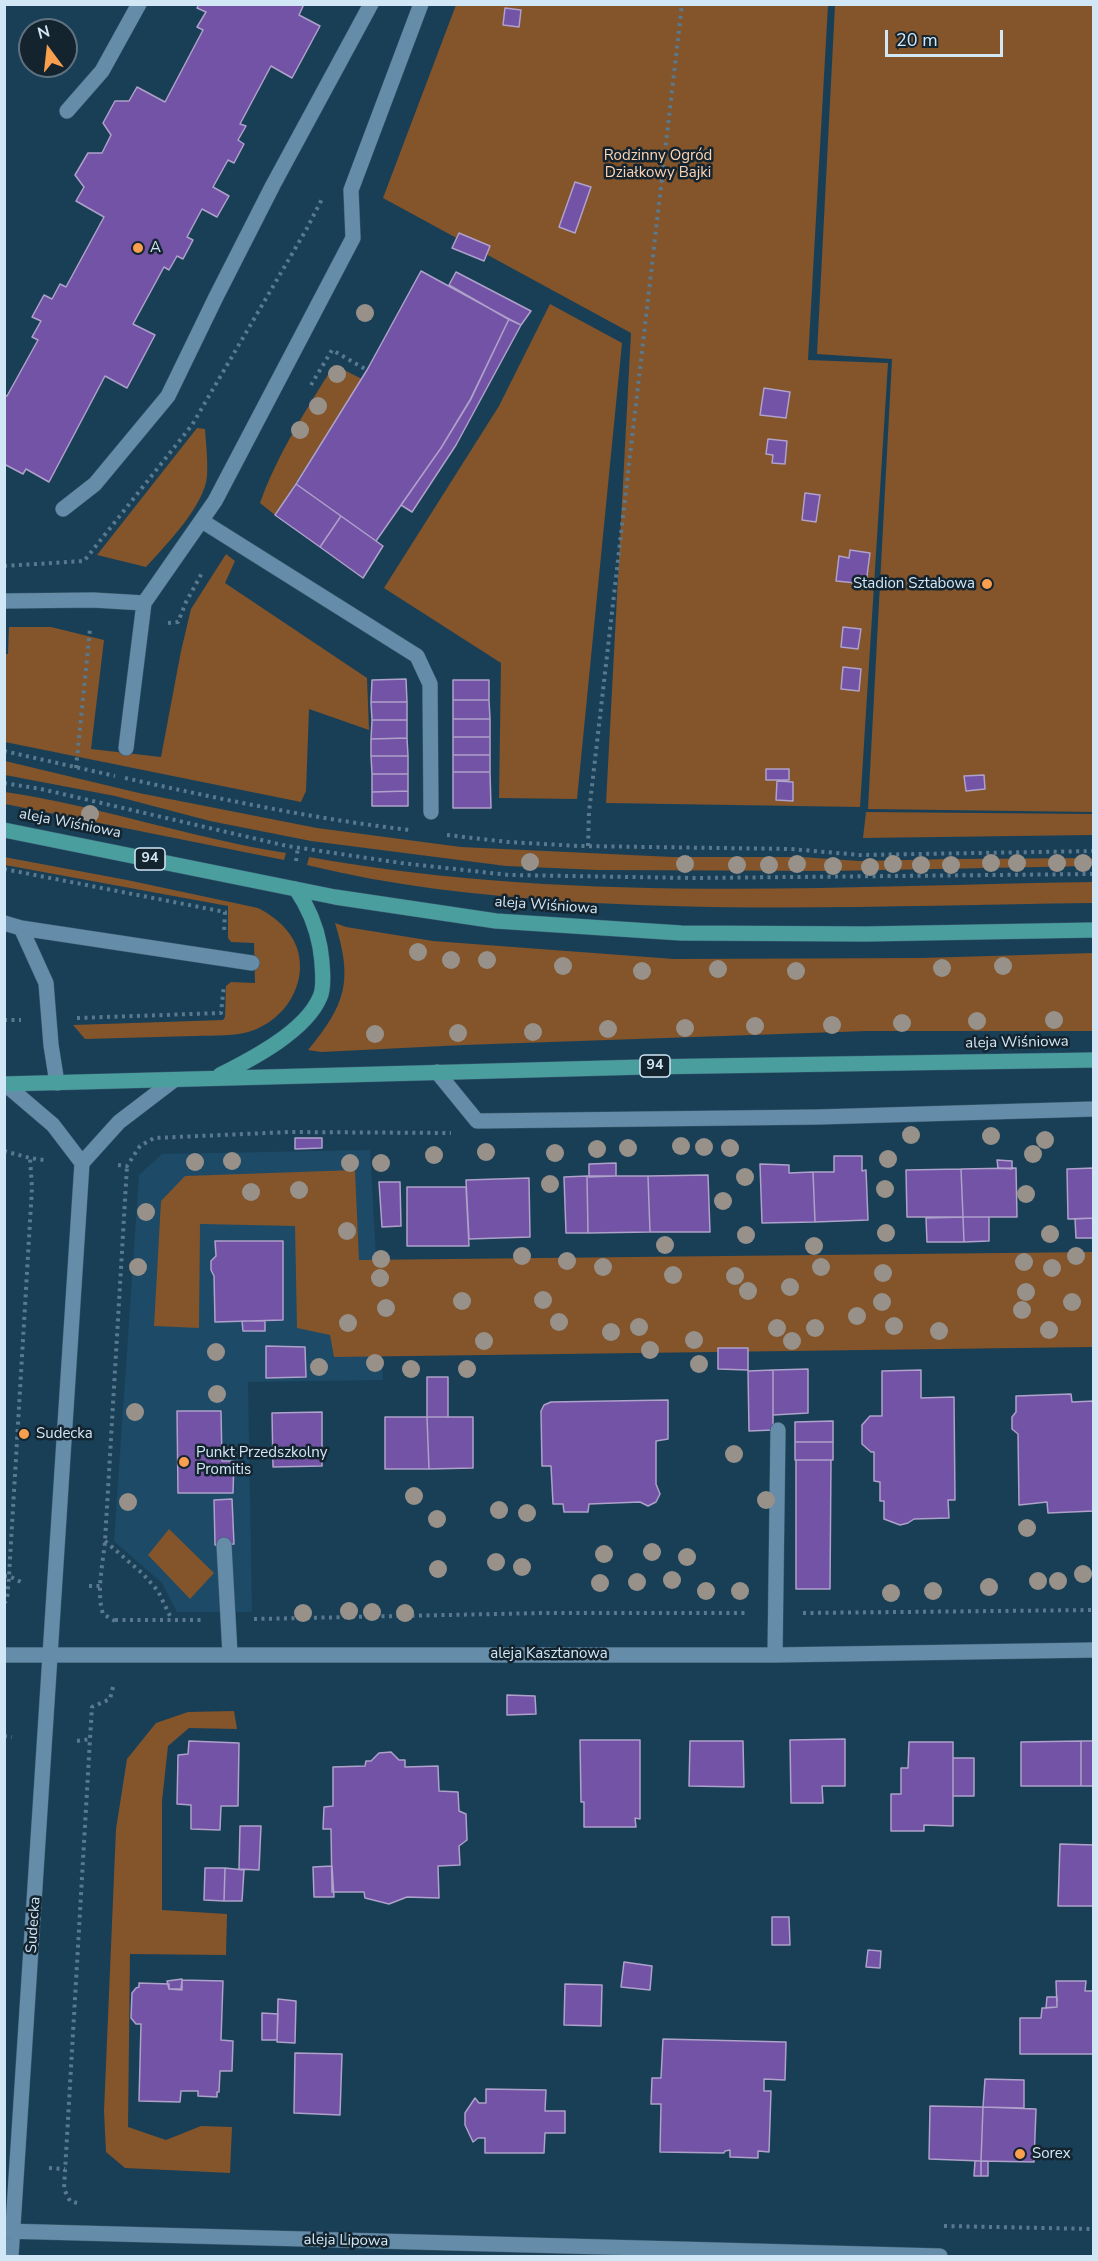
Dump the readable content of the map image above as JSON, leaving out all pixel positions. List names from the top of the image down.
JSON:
{
  "streets": {
    "main road": ["aleja Wiśniowa", "94"],
    "street": ["aleja Kasztanowa", "Sudecka", "aleja Lipowa"]
  },
  "crossings": [
    ["aleja Kasztanowa", "Sudecka"],
    ["Sudecka", "aleja Lipowa"]
  ],
  "parks": ["Rodzinny Ogród Działkowy Bajki"],
  "places": [
    "A",
    "Stadion Sztabowa",
    "Sudecka",
    "Punkt Przedszkolny Promitis",
    "Sorex"
  ],
  "scale_bar": "20 m",
  "north": "top"
}
